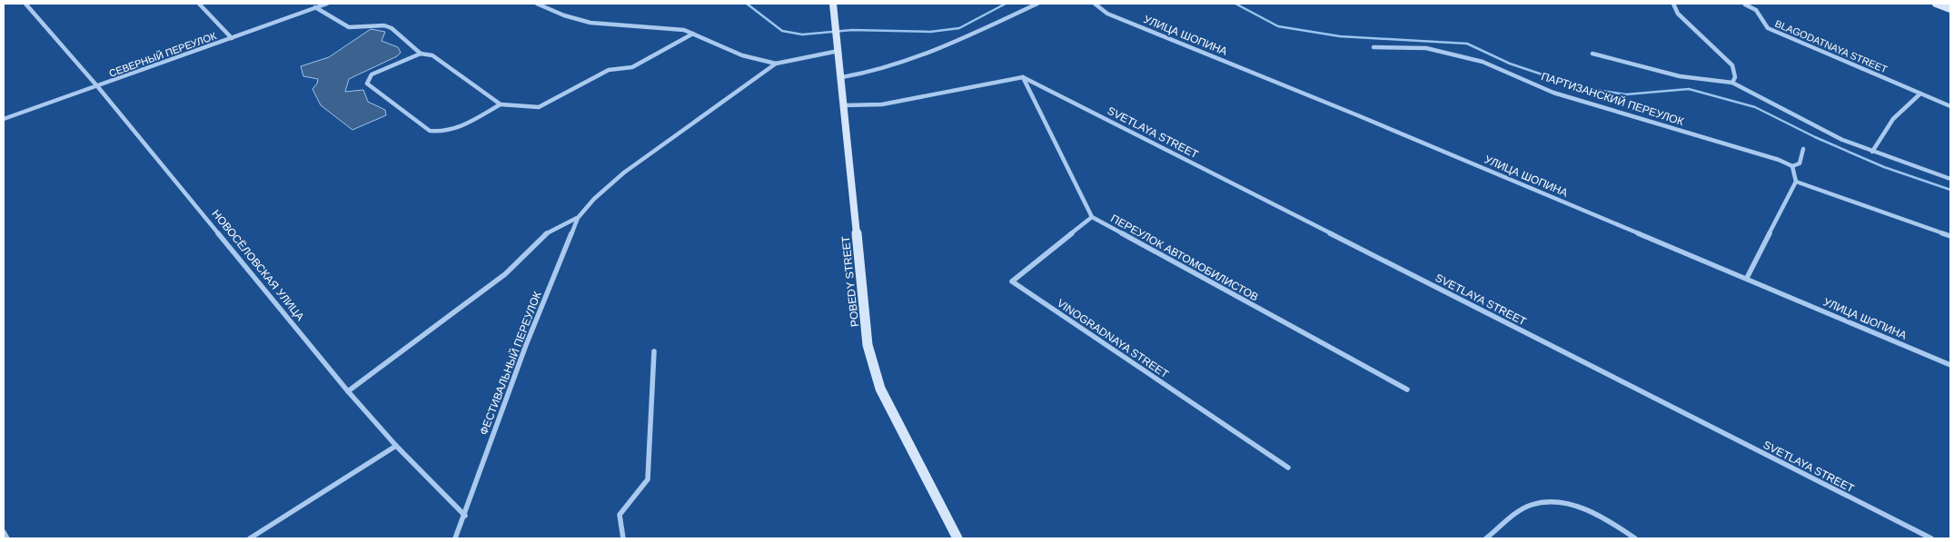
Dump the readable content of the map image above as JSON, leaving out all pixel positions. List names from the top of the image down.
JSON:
{
  "streets": {
    "street": [
      "УЛИЦА ШОПИНА",
      "BLAGODATNAYA STREET",
      "СЕВЕРНЫЙ ПЕРЕУЛОК",
      "ПАРТИЗАНСКИЙ ПЕРЕУЛОК",
      "SVETLAYA STREET",
      "ПЕРЕУЛОК АВТОМОБИЛИСТОВ",
      "НОВОСЁЛОВСКАЯ УЛИЦА",
      "POBEDY STREET",
      "VINOGRADNAYA STREET",
      "ФЕСТИВАЛЬНЫЙ ПЕРЕУЛОК"
    ]
  },
  "crossings": [
    ["СЕВЕРНЫЙ ПЕРЕУЛОК", "НОВОСЁЛОВСКАЯ УЛИЦА"],
    ["ПЕРЕУЛОК АВТОМОБИЛИСТОВ", "VINOGRADNAYA STREET"],
    ["НОВОСЁЛОВСКАЯ УЛИЦА", "ФЕСТИВАЛЬНЫЙ ПЕРЕУЛОК"],
    ["POBEDY STREET", "ФЕСТИВАЛЬНЫЙ ПЕРЕУЛОК"]
  ]
}
